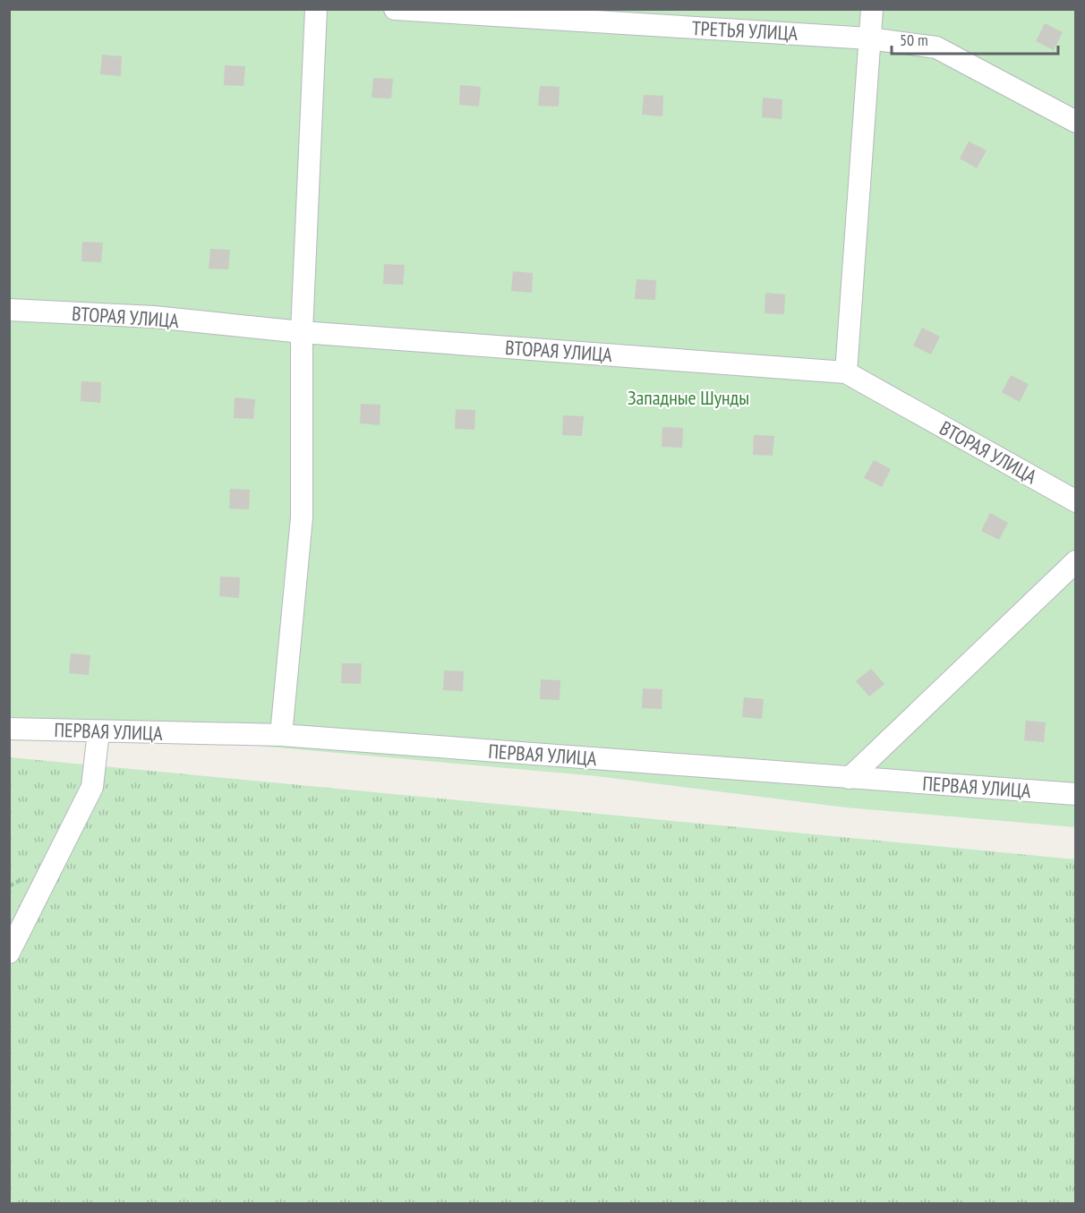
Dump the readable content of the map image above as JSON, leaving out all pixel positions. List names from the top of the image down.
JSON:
{
  "streets": {
    "street": ["ТРЕТЬЯ УЛИЦА", "ВТОРАЯ УЛИЦА", "ПЕРВАЯ УЛИЦА"]
  },
  "parks": ["Западные Шунды"],
  "scale_bar": "50 m"
}
